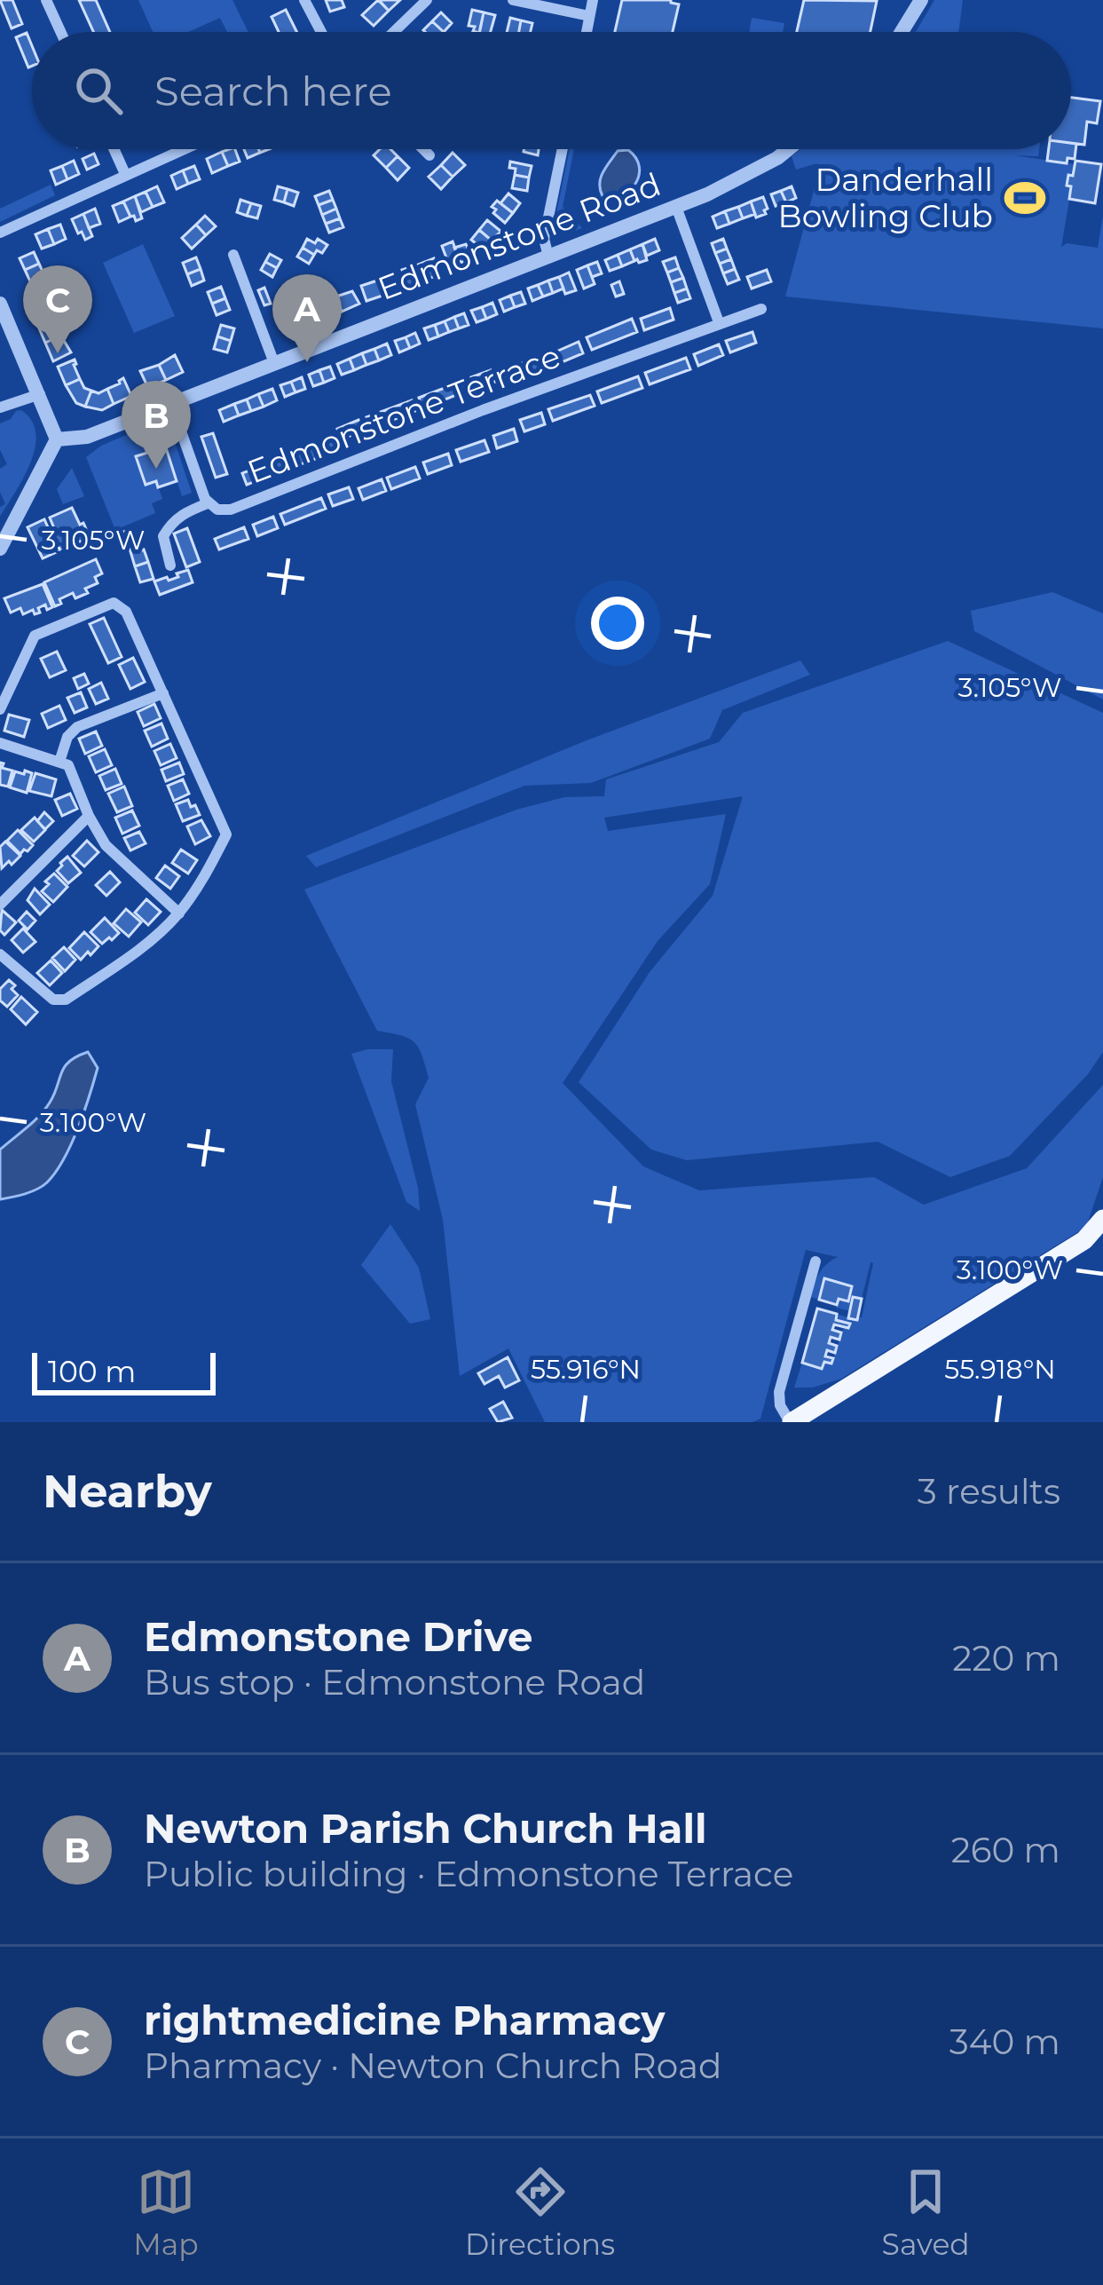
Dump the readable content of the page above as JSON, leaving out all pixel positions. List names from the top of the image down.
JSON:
{
  "streets": {
    "street": ["Edmonstone Road", "Edmonstone Terrace"]
  },
  "places": {
    "sports": ["Danderhall Bowling Club"]
  },
  "scale_bar": "100 m",
  "page": {
    "search": "Search here",
    "pins": ["C", "A", "B"],
    "scale": "100 m",
    "heading": ["Nearby", "3 results"],
    "list": [
      {
        "mark": "A",
        "name": "Edmonstone Drive",
        "note": "Bus stop · Edmonstone Road",
        "value": "220 m"
      },
      {
        "mark": "B",
        "name": "Newton Parish Church Hall",
        "note": "Public building · Edmonstone Terrace",
        "value": "260 m"
      },
      {
        "mark": "C",
        "name": "rightmedicine Pharmacy",
        "note": "Pharmacy · Newton Church Road",
        "value": "340 m"
      }
    ],
    "nav": ["Map", "Directions", "Saved"]
  },
  "coordinates": [
    "3.105°W",
    "3.100°W",
    "55.916°N",
    "55.918°N"
  ]
}
